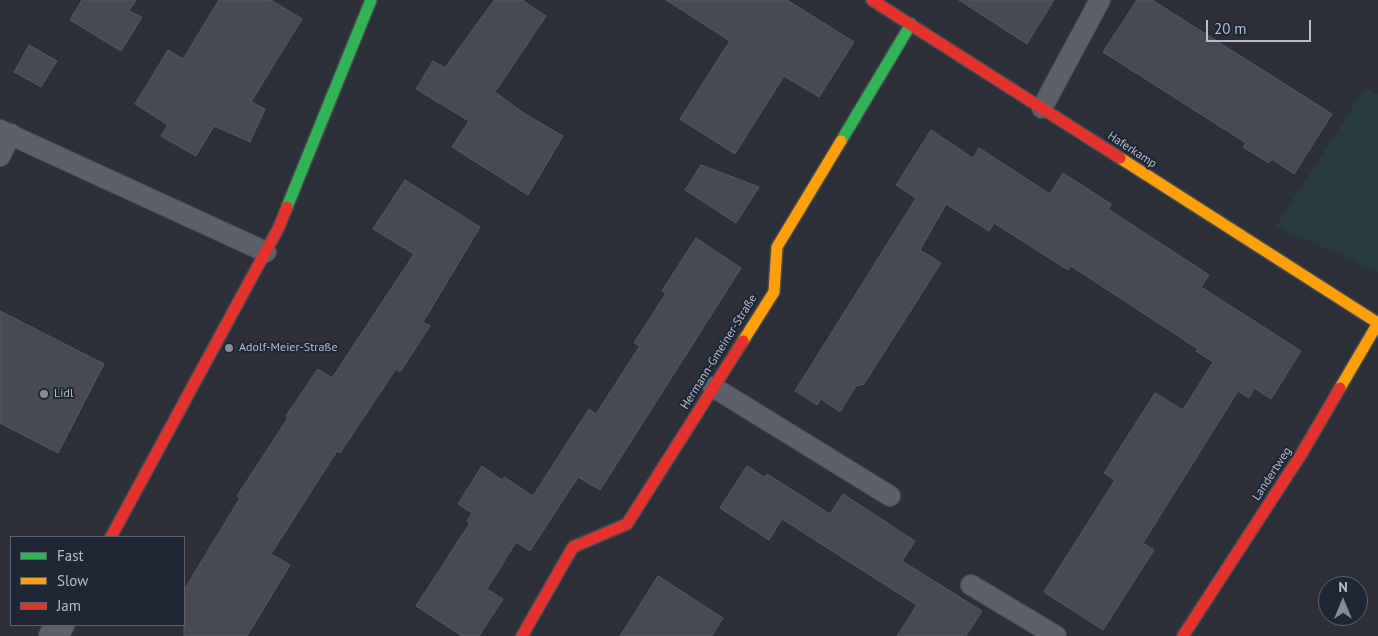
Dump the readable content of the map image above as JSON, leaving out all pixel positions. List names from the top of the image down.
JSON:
{
  "streets": {
    "street": ["Haferkamp", "Hermann-Gmeiner-Straße", "Landertweg"]
  },
  "crossings": [
    ["Haferkamp", "Hermann-Gmeiner-Straße"],
    ["Haferkamp", "Landertweg"]
  ],
  "places": ["Adolf-Meier-Straße", "Lidl"],
  "legend": ["Fast", "Slow", "Jam"],
  "scale_bar": "20 m",
  "north": "top"
}
